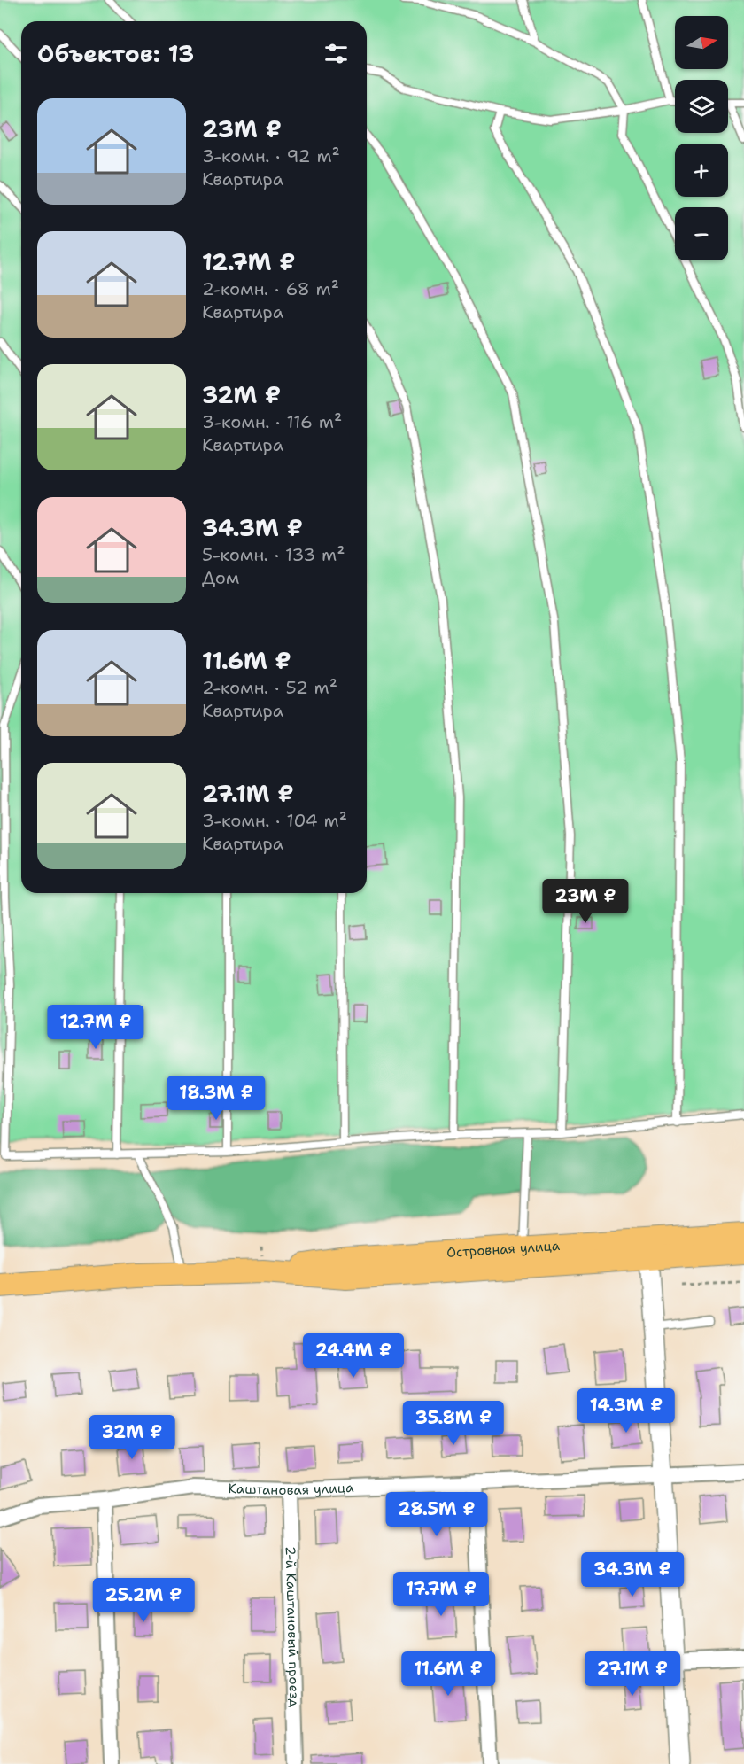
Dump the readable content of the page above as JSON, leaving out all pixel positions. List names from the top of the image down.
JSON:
{
  "streets": {
    "main road": ["Островная улица"],
    "street": ["Каштановая улица", "2-й Каштановый проезд"]
  },
  "crossings": [
    ["Каштановая улица", "2-й Каштановый проезд"]
  ],
  "north": "right",
  "page": {
    "map_buttons": ["+", "−"],
    "heading": "Объектов: 13",
    "list": [
      {
        "name": "23M ₽",
        "note": "3-комн. · 92 m² · Квартира"
      },
      {
        "name": "12.7M ₽",
        "note": "2-комн. · 68 m² · Квартира"
      },
      {
        "name": "32M ₽",
        "note": "3-комн. · 116 m² · Квартира"
      },
      {
        "name": "34.3M ₽",
        "note": "5-комн. · 133 m² · Дом"
      },
      {
        "name": "11.6M ₽",
        "note": "2-комн. · 52 m² · Квартира"
      },
      {
        "name": "27.1M ₽",
        "note": "3-комн. · 104 m² · Квартира"
      }
    ],
    "price": [
      "23M ₽",
      "12.7M ₽",
      "18.3M ₽",
      "24.4M ₽",
      "14.3M ₽",
      "35.8M ₽",
      "32M ₽",
      "28.5M ₽",
      "34.3M ₽",
      "17.7M ₽",
      "25.2M ₽",
      "11.6M ₽",
      "27.1M ₽"
    ]
  }
}
